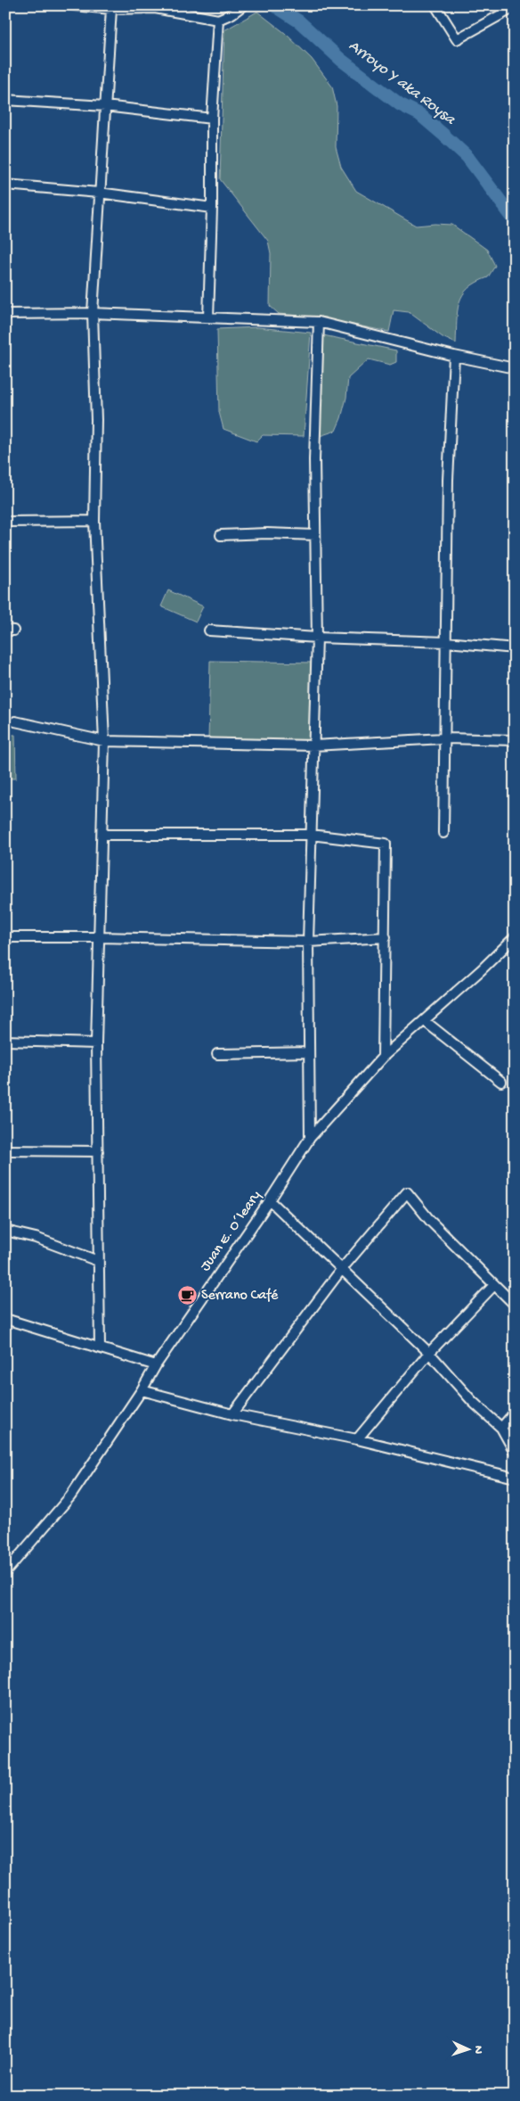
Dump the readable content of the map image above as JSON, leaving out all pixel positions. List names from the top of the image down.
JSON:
{
  "streets": {
    "street": ["Juan E. O´leary"]
  },
  "water": ["Arroyo Y aka Roysa"],
  "places": {
    "cafe": ["Serrano Café"]
  },
  "north": "right"
}
